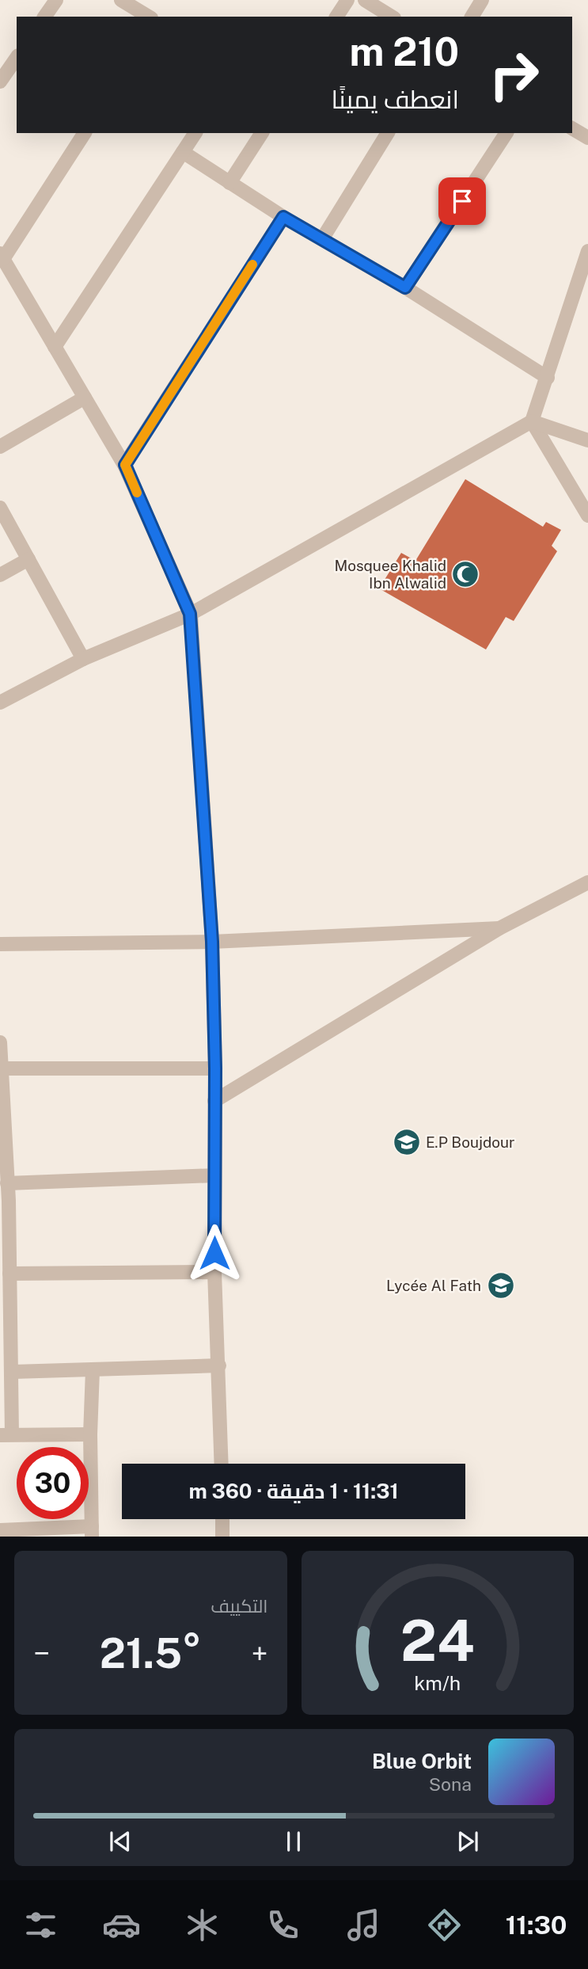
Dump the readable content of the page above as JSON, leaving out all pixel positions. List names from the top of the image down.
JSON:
{
  "places": {
    "mosque": ["Mosquee Khalid Ibn Alwalid"],
    "school or university": ["E.P Boujdour", "Lycée Al Fath"]
  },
  "page": {
    "turn": ["210 m", "انعطف يمينًا"],
    "limit": "30",
    "trip": "11:31 · 1 دقيقة · 360 m",
    "tile": "التكييف",
    "heat": ["−", "21.5°", "+"],
    "song": ["Blue Orbit", "Sona"],
    "tabs": "11:30",
    "gauge": ["24", "km/h"]
  }
}
